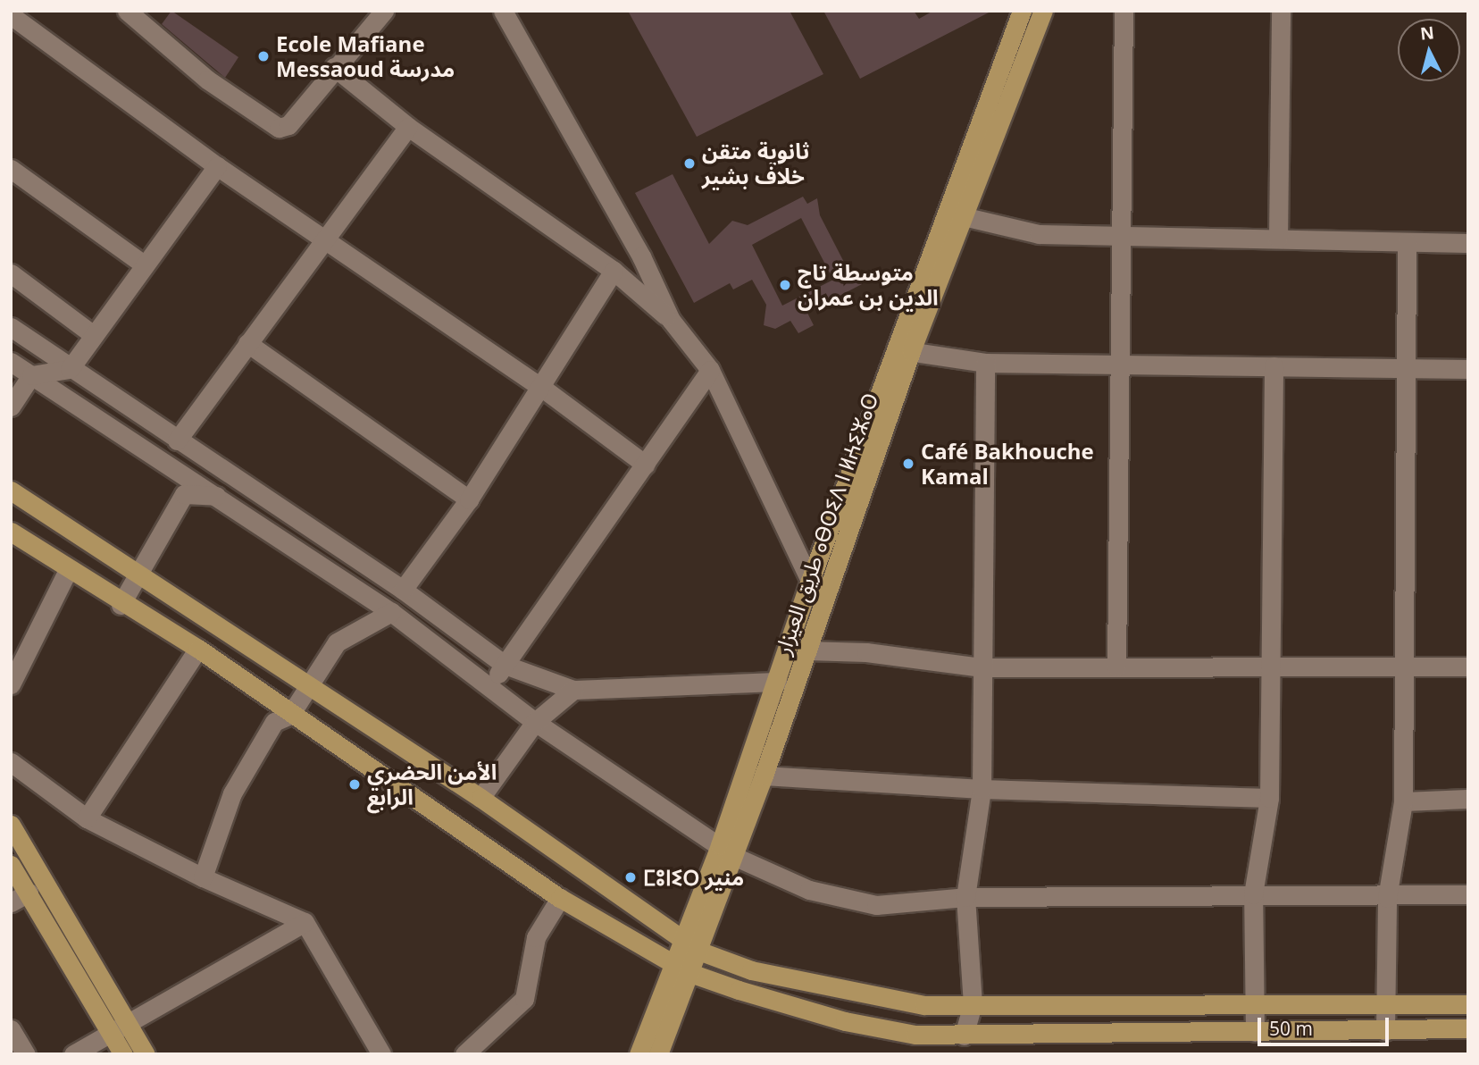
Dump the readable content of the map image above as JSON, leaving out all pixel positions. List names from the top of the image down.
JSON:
{
  "streets": {
    "main road": ["طريق العيزار ⴰⴱⵔⵉⴷ ⵏ ⵍⵄⵉⵣⴰⵔ"]
  },
  "places": [
    "Ecole Mafiane Messaoud مدرسة",
    "ثانوية متقن خلاف بشير",
    "متوسطة تاج الدين بن عمران",
    "Café Bakhouche Kamal",
    "الأمن الحضري الرابع",
    "ⵎⵓⵏⵉⵔ منير"
  ],
  "scale_bar": "50 m",
  "north": "top"
}
